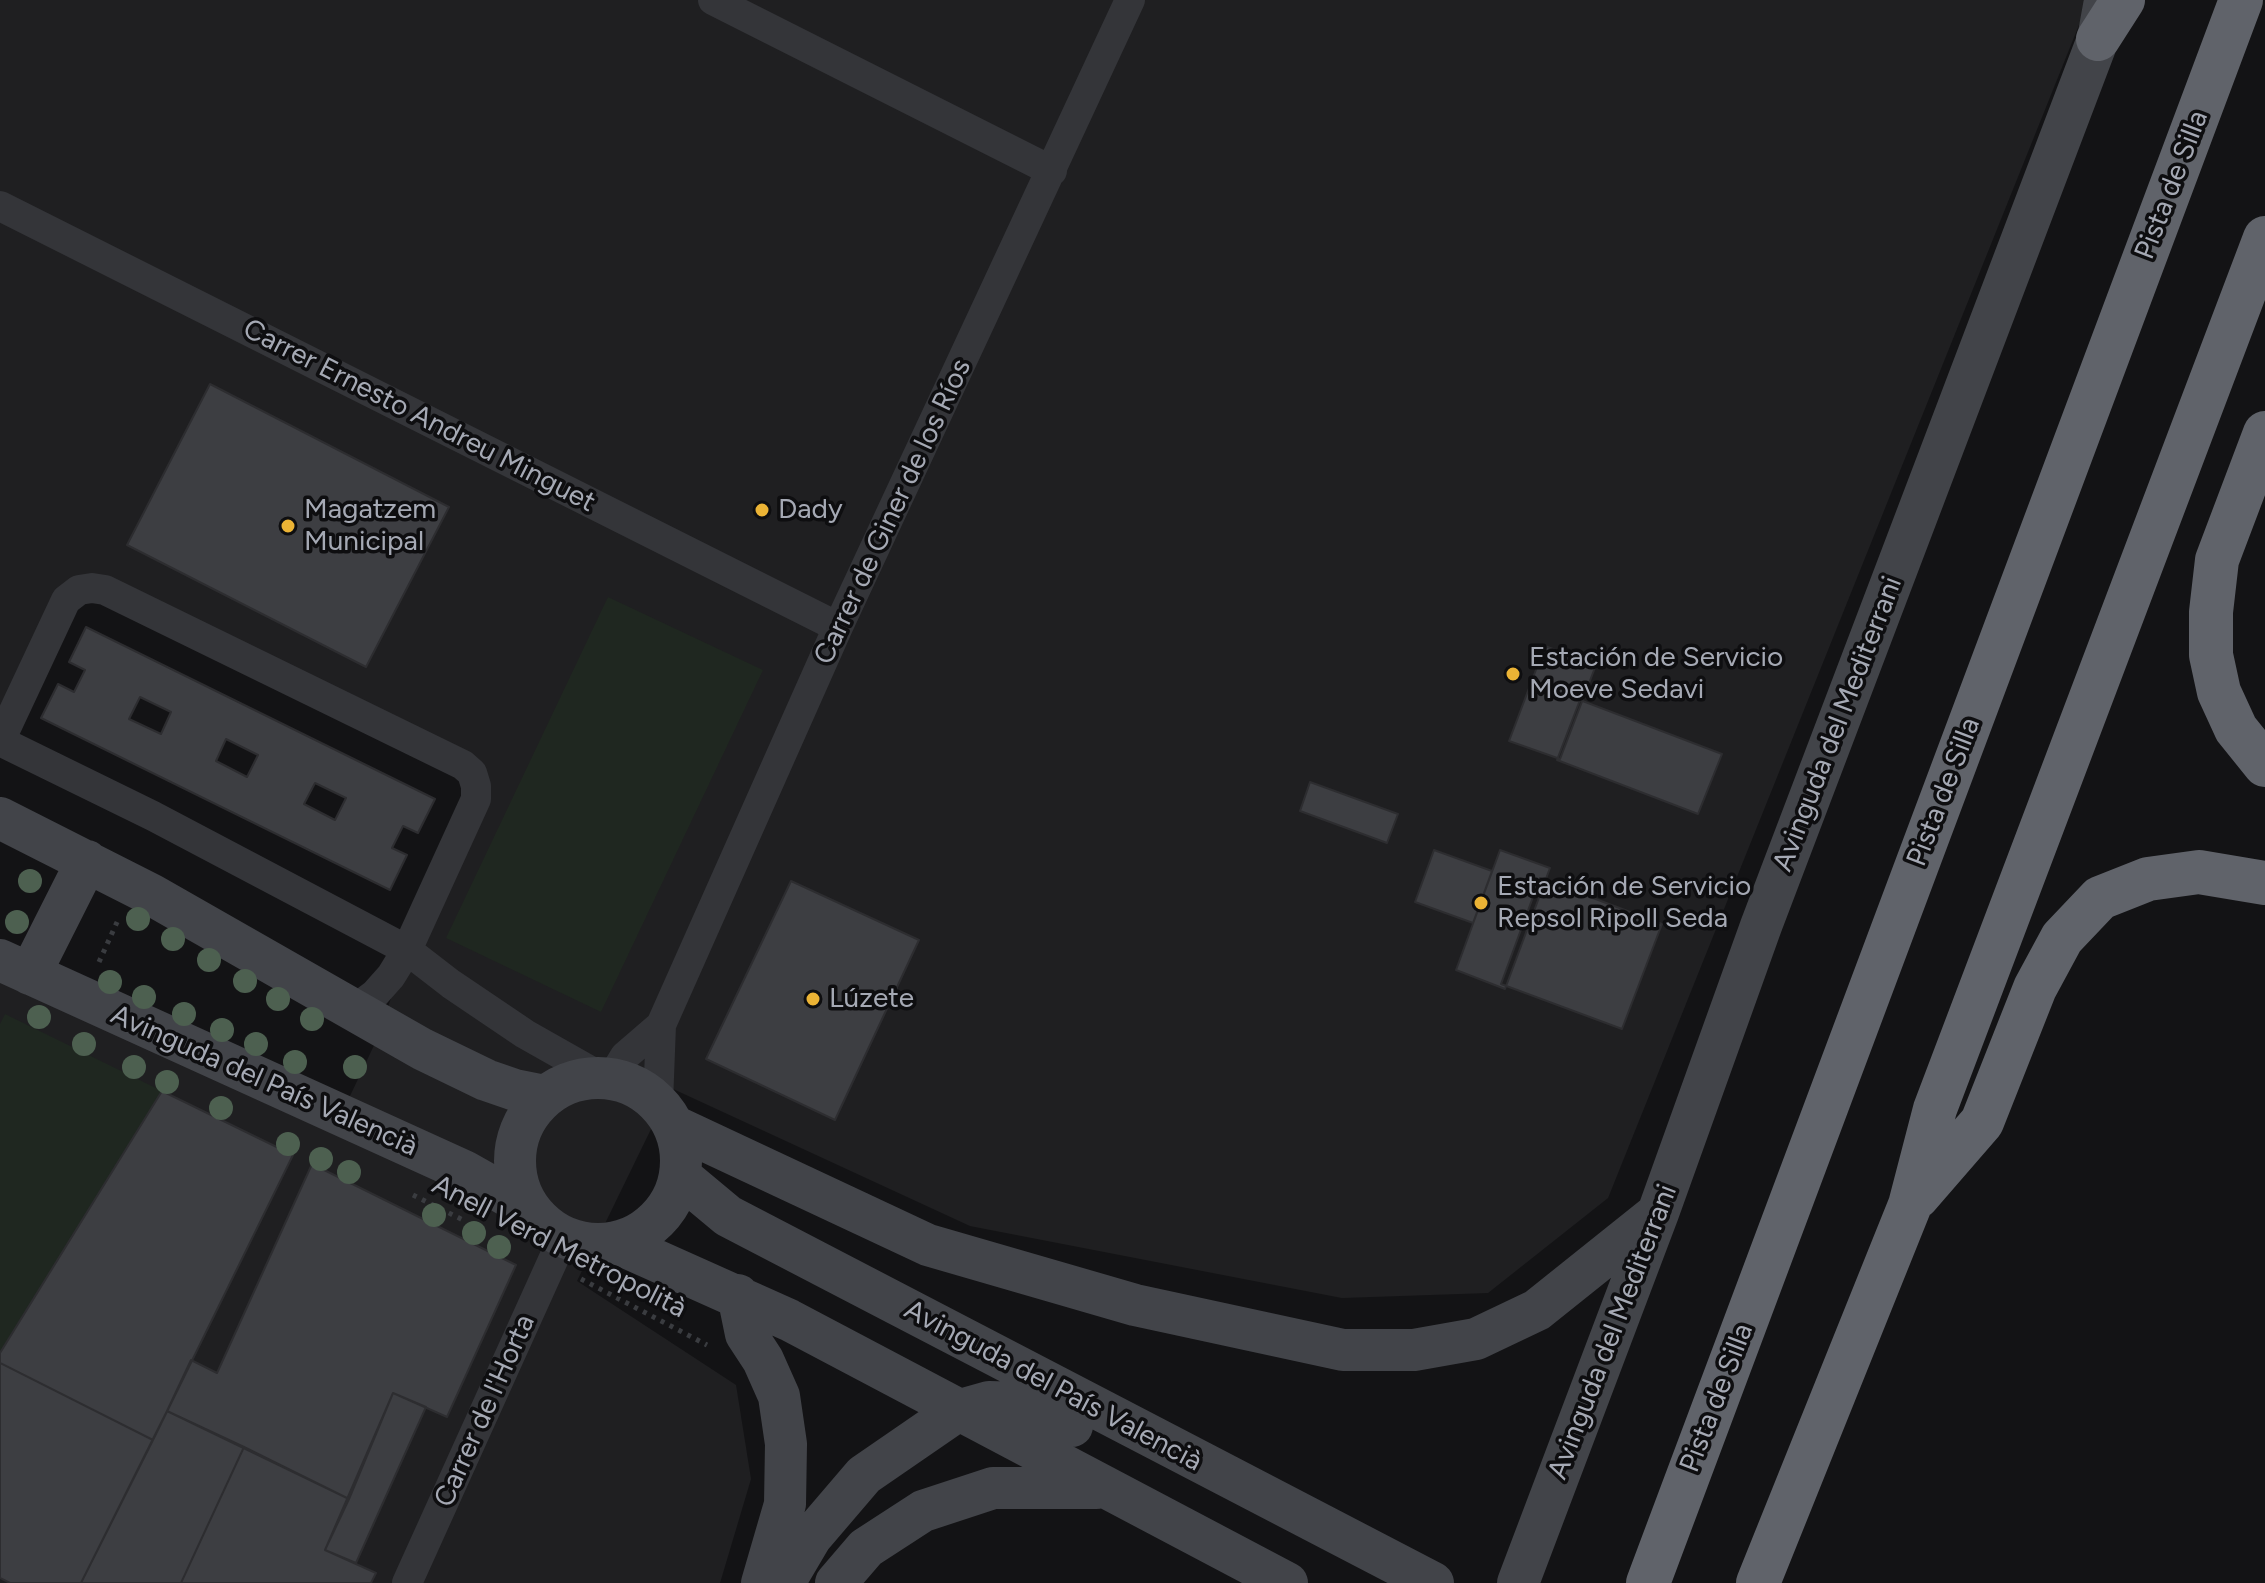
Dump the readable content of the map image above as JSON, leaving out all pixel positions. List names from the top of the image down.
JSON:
{
  "streets": {
    "highway": ["Pista de Silla"],
    "street": [
      "Carrer Ernesto Andreu Minguet",
      "Carrer de Giner de los Ríos",
      "Avinguda del Mediterrani",
      "Avinguda del País Valencià",
      "Carrer de l'Horta"
    ],
    "path": ["Anell Verd Metropolità"]
  },
  "crossings": [
    ["Carrer Ernesto Andreu Minguet", "Carrer de Giner de los Ríos"],
    ["Carrer de Giner de los Ríos", "Avinguda del País Valencià"],
    ["Carrer de Giner de los Ríos", "Anell Verd Metropolità"],
    ["Carrer de Giner de los Ríos", "Carrer de l'Horta"],
    ["Avinguda del País Valencià", "Anell Verd Metropolità"],
    ["Avinguda del País Valencià", "Carrer de l'Horta"],
    ["Anell Verd Metropolità", "Carrer de l'Horta"]
  ],
  "places": [
    "Dady",
    "Magatzem Municipal",
    "Estación de Servicio Moeve Sedavi",
    "Estación de Servicio Repsol Ripoll Seda",
    "Lúzete"
  ]
}
